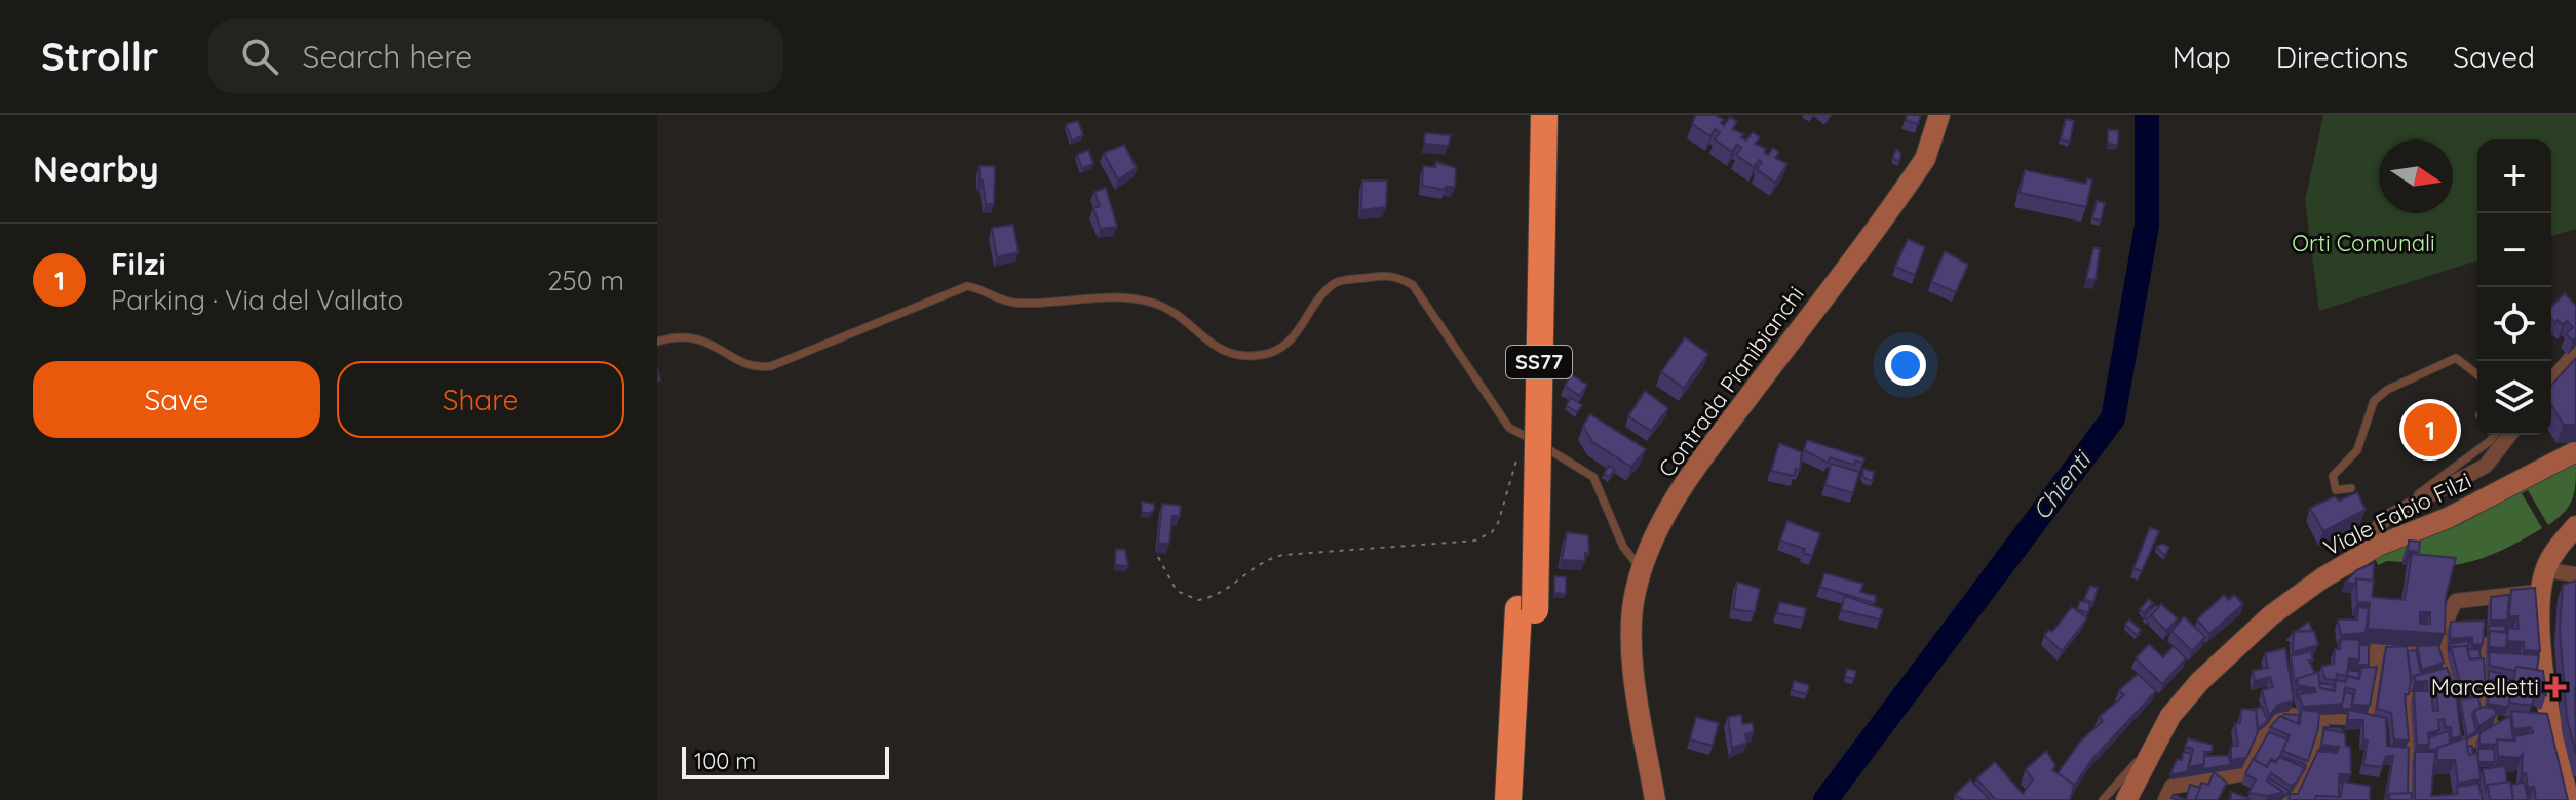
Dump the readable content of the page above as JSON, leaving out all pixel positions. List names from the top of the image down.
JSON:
{
  "streets": {
    "highway": ["SS77"],
    "main road": ["Contrada Pianibianchi", "Viale Fabio Filzi"]
  },
  "water": ["Chienti"],
  "parks": ["Orti Comunali"],
  "places": {
    "health": ["Marcelletti"]
  },
  "scale_bar": "100 m",
  "north": "right",
  "page": {
    "header": "Strollr",
    "search": "Search here",
    "nav": ["Map", "Directions", "Saved"],
    "heading": "Nearby",
    "map_buttons": ["+", "−"],
    "list": [
      {
        "mark": "1",
        "name": "Filzi",
        "note": "Parking · Via del Vallato",
        "value": "250 m"
      }
    ],
    "buttons": ["Save", "Share"],
    "pins": "1",
    "scale": "100 m"
  }
}
